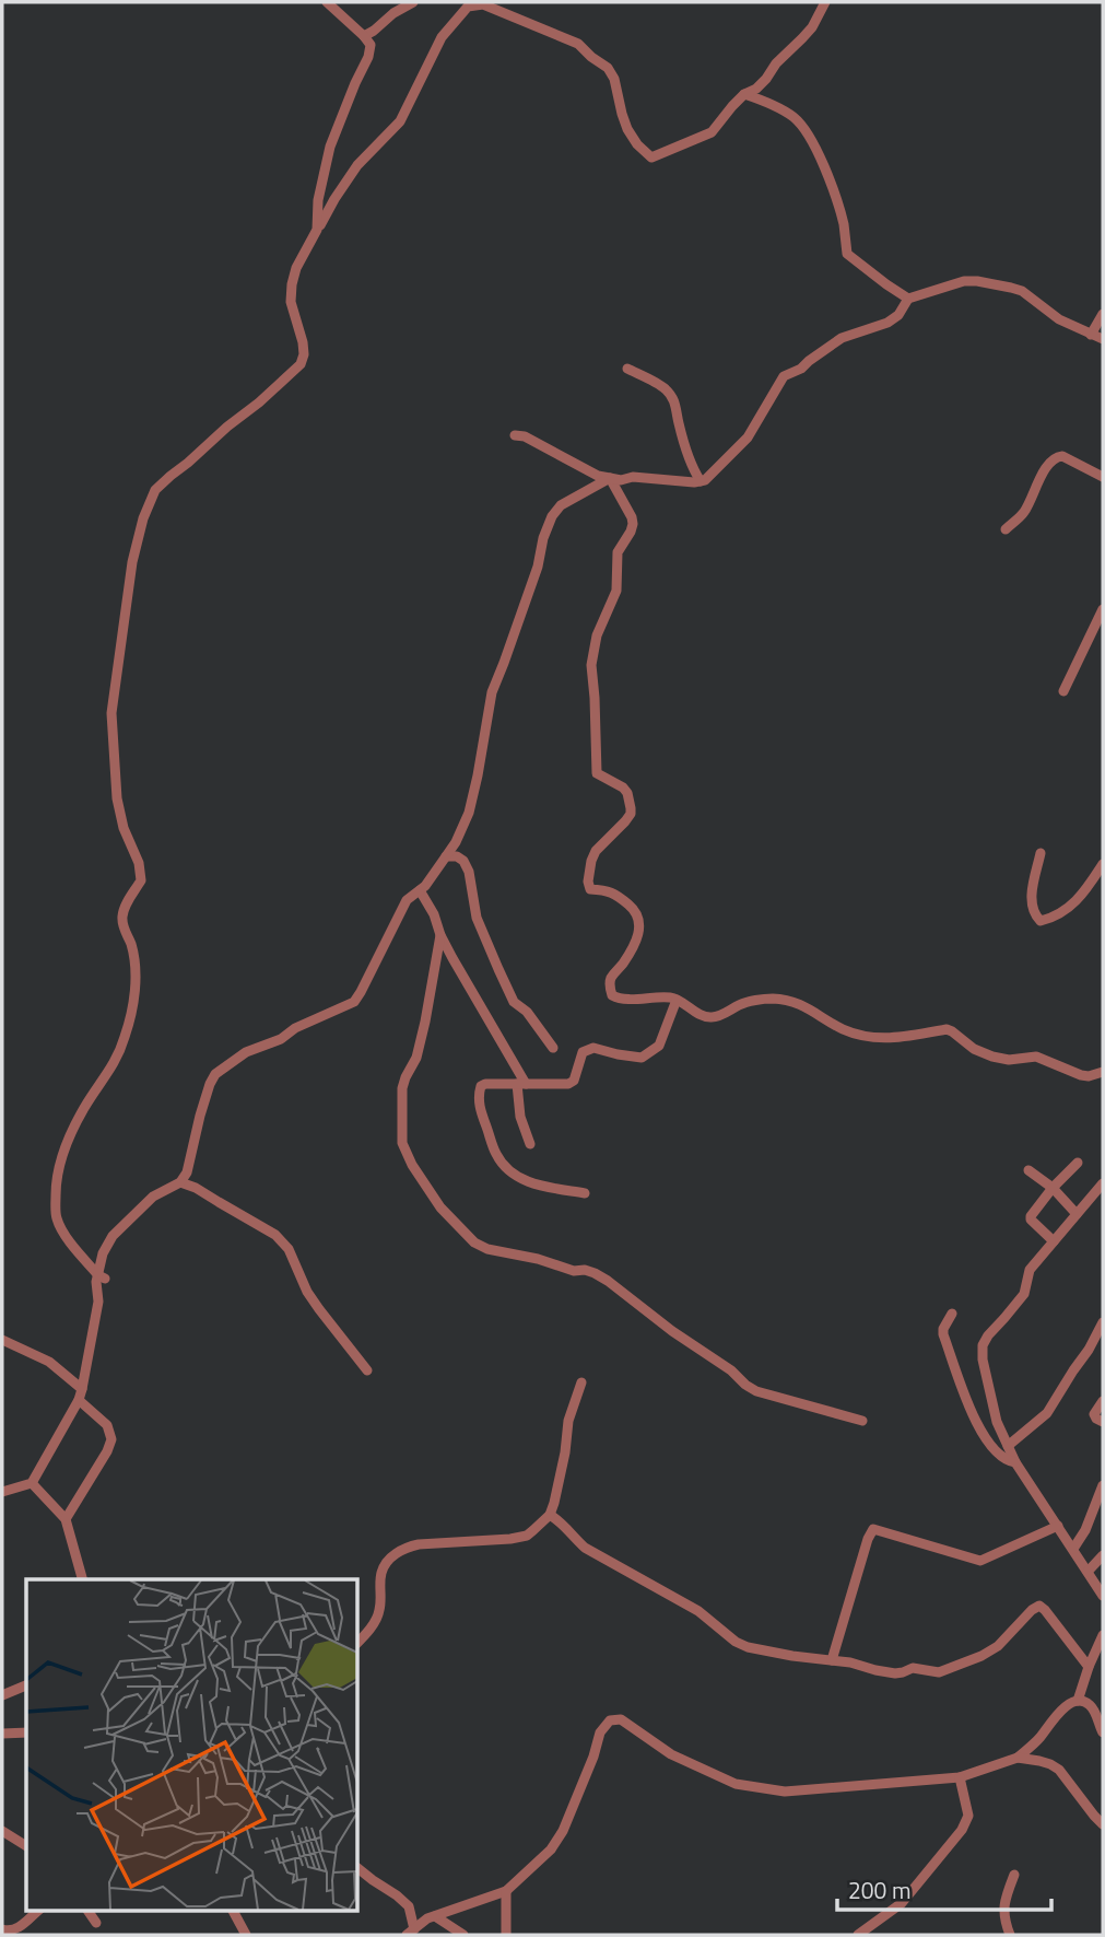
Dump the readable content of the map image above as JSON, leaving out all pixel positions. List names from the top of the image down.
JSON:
{
  "scale_bar": "200 m"
}
